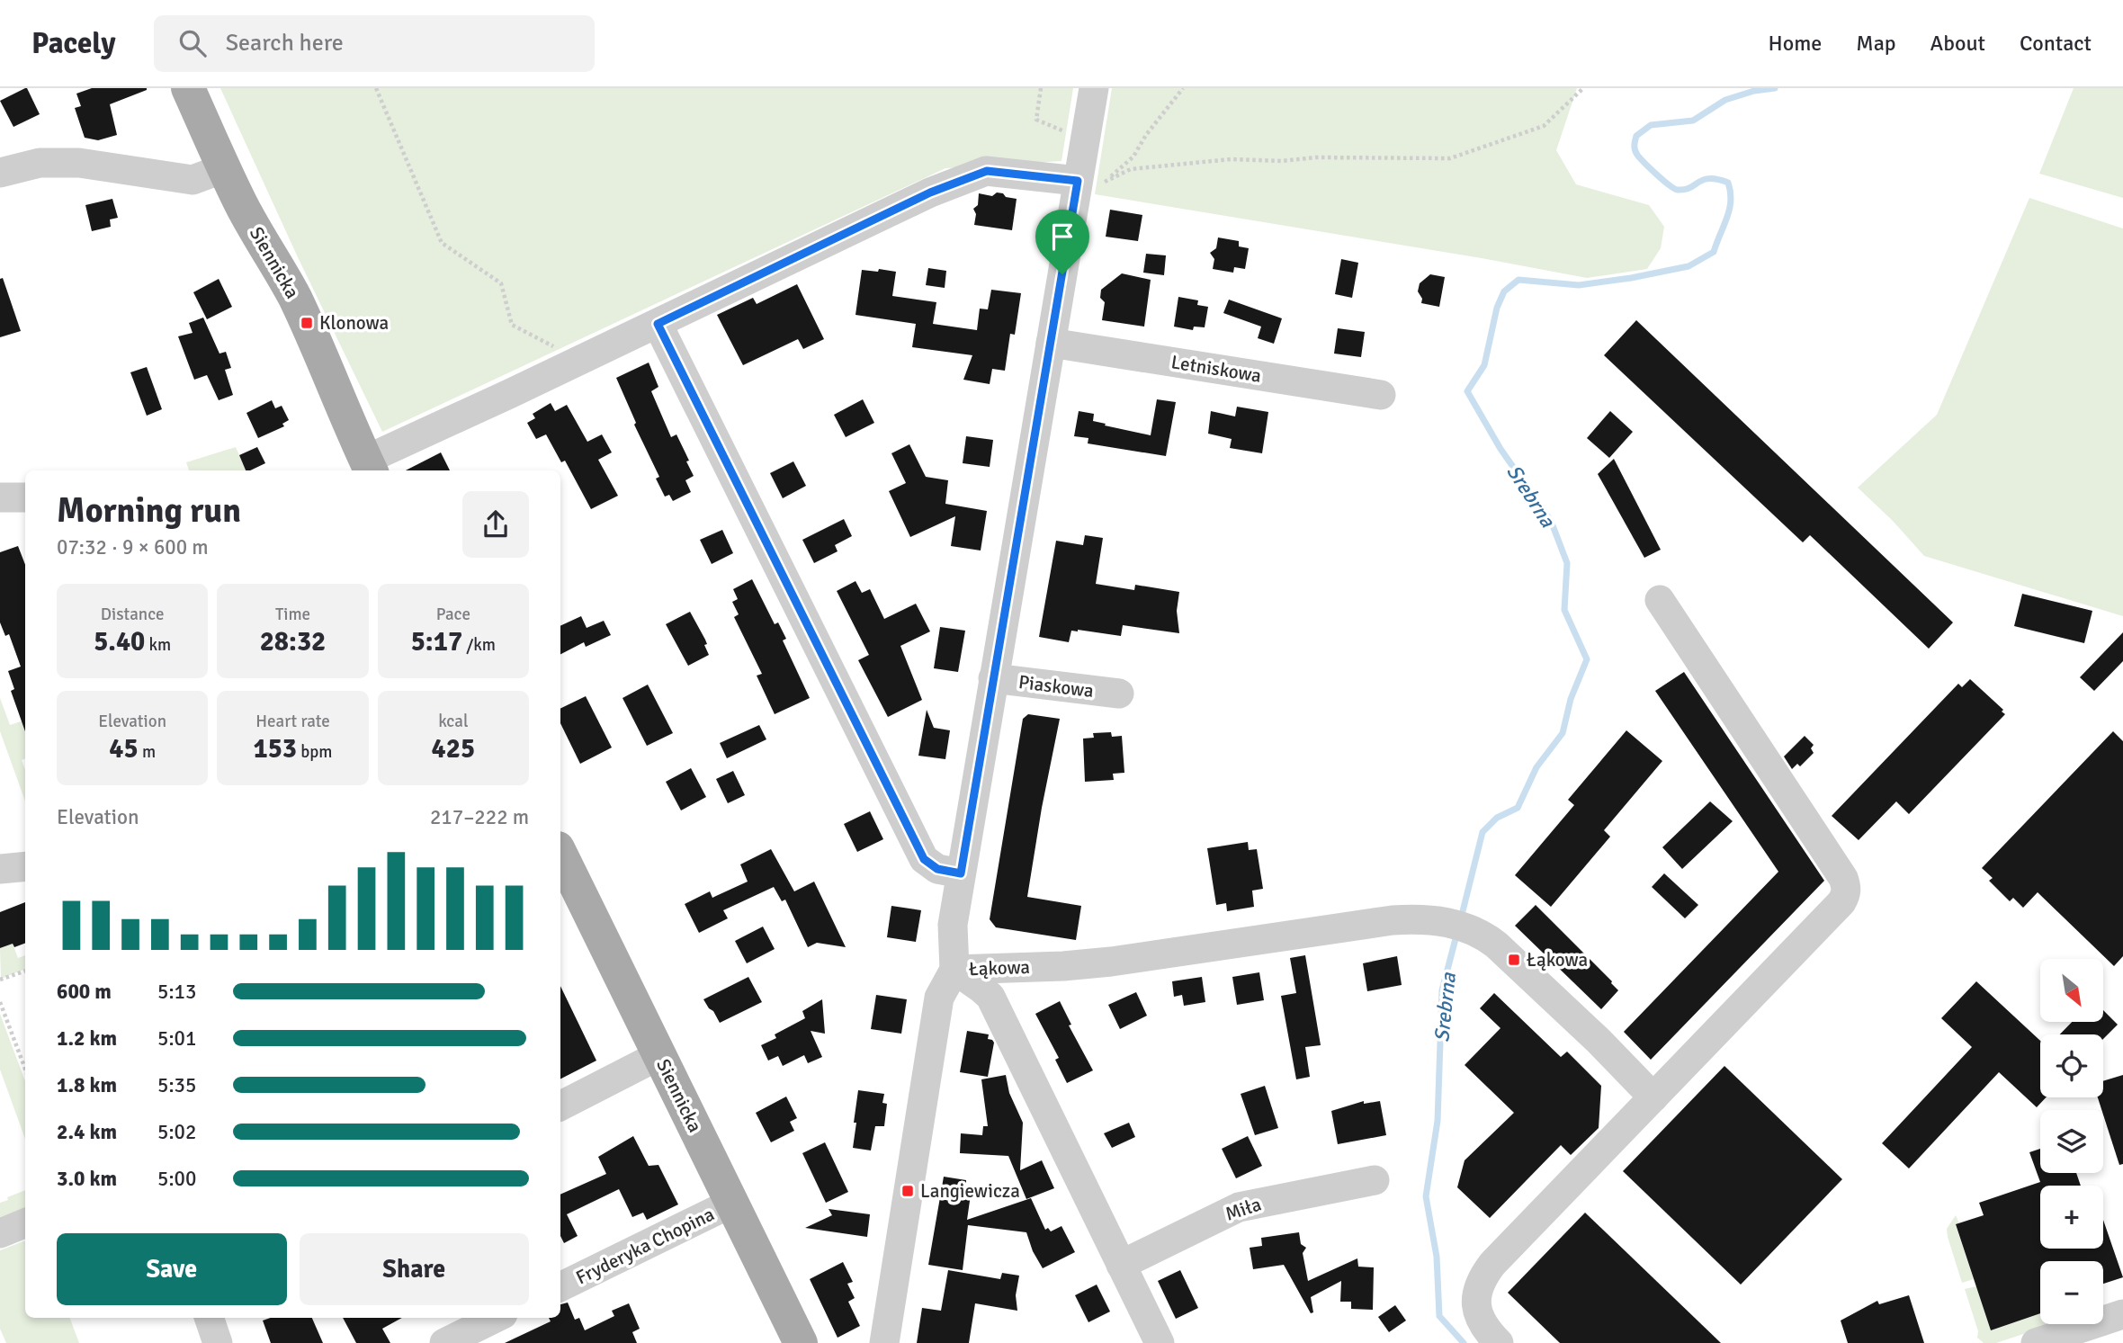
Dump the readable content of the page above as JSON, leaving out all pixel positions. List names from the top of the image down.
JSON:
{
  "streets": {
    "main road": ["Siennicka"],
    "street": [
      "Letniskowa",
      "Piaskowa",
      "Łąkowa",
      "Miła",
      "Fryderyka Chopina"
    ]
  },
  "crossings": [
    ["Siennicka", "Fryderyka Chopina"]
  ],
  "water": ["Srebrna"],
  "places": {
    "transit": ["Klonowa", "Łąkowa", "Langiewicza"]
  },
  "north": "bottom right",
  "page": {
    "header": "Pacely",
    "search": "Search here",
    "nav": [
      "Home",
      "Map",
      "About",
      "Contact"
    ],
    "heading": ["Morning run", "07:32 · 9 × 600 m"],
    "stats": [
      ["Distance", "5.40 km"],
      ["Time", "28:32"],
      ["Pace", "5:17 /km"],
      ["Elevation", "45 m"],
      ["Heart rate", "153 bpm"],
      ["kcal", "425"]
    ],
    "chart": ["Elevation", "217–222 m"],
    "map_buttons": ["+", "−"],
    "list": [
      {
        "name": "600 m",
        "note": "5:13"
      },
      {
        "name": "1.2 km",
        "note": "5:01"
      },
      {
        "name": "1.8 km",
        "note": "5:35"
      },
      {
        "name": "2.4 km",
        "note": "5:02"
      },
      {
        "name": "3.0 km",
        "note": "5:00"
      }
    ],
    "buttons": ["Save", "Share"]
  }
}
